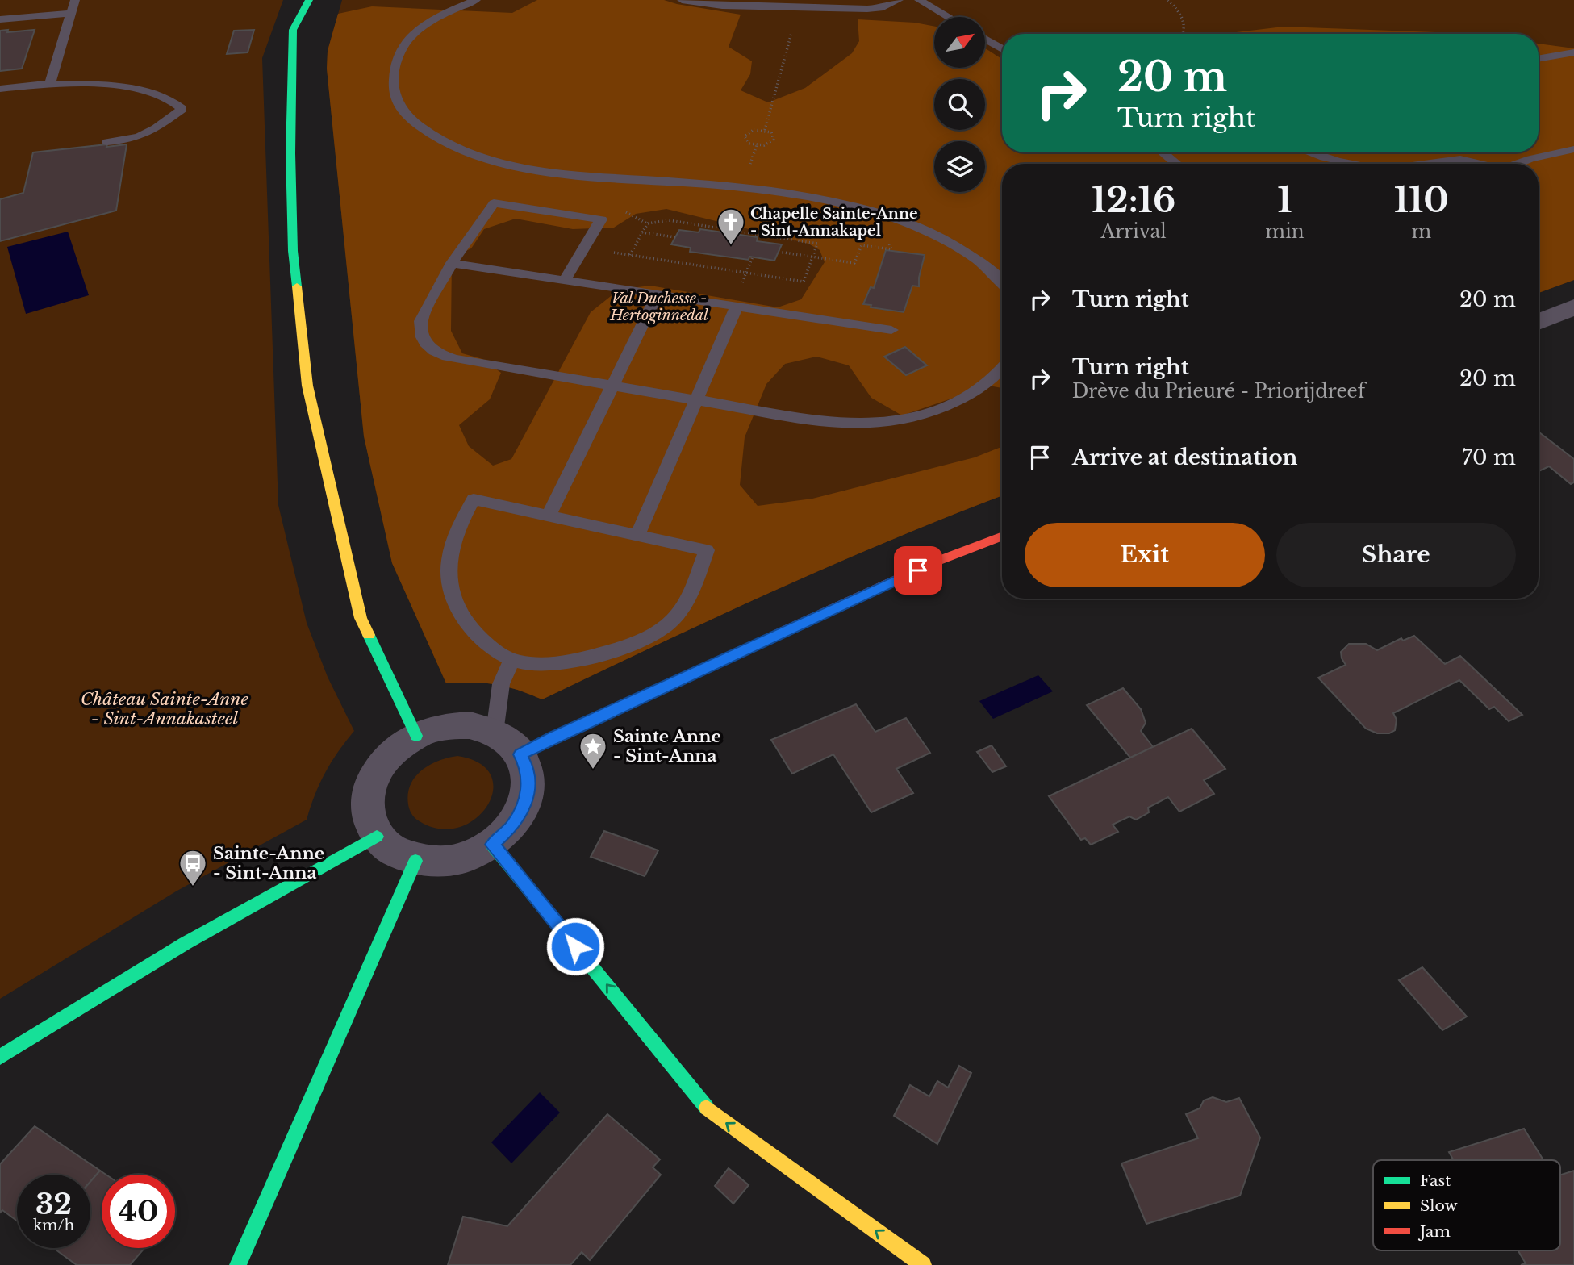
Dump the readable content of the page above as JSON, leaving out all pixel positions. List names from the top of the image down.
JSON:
{
  "parks": ["Val Duchesse - Hertoginnedal", "Château Sainte-Anne - Sint-Annakasteel"],
  "places": {
    "church": ["Chapelle Sainte-Anne - Sint-Annakapel"],
    "place": ["Sainte Anne - Sint-Anna"],
    "bus stop": ["Sainte-Anne - Sint-Anna"]
  },
  "legend": ["Fast", "Slow", "Jam"],
  "north": "top right",
  "page": {
    "turn": ["20 m", "Turn right"],
    "eta": [
      "12:16",
      "Arrival",
      "1",
      "min",
      "110",
      "m"
    ],
    "list": [
      {
        "name": "Turn right",
        "value": "20 m"
      },
      {
        "name": "Turn right",
        "note": "Drève du Prieuré - Priorijdreef",
        "value": "20 m"
      },
      {
        "name": "Arrive at destination",
        "value": "70 m"
      }
    ],
    "buttons": ["Exit", "Share"],
    "speed": "32 km/h",
    "limit": "40"
  }
}
